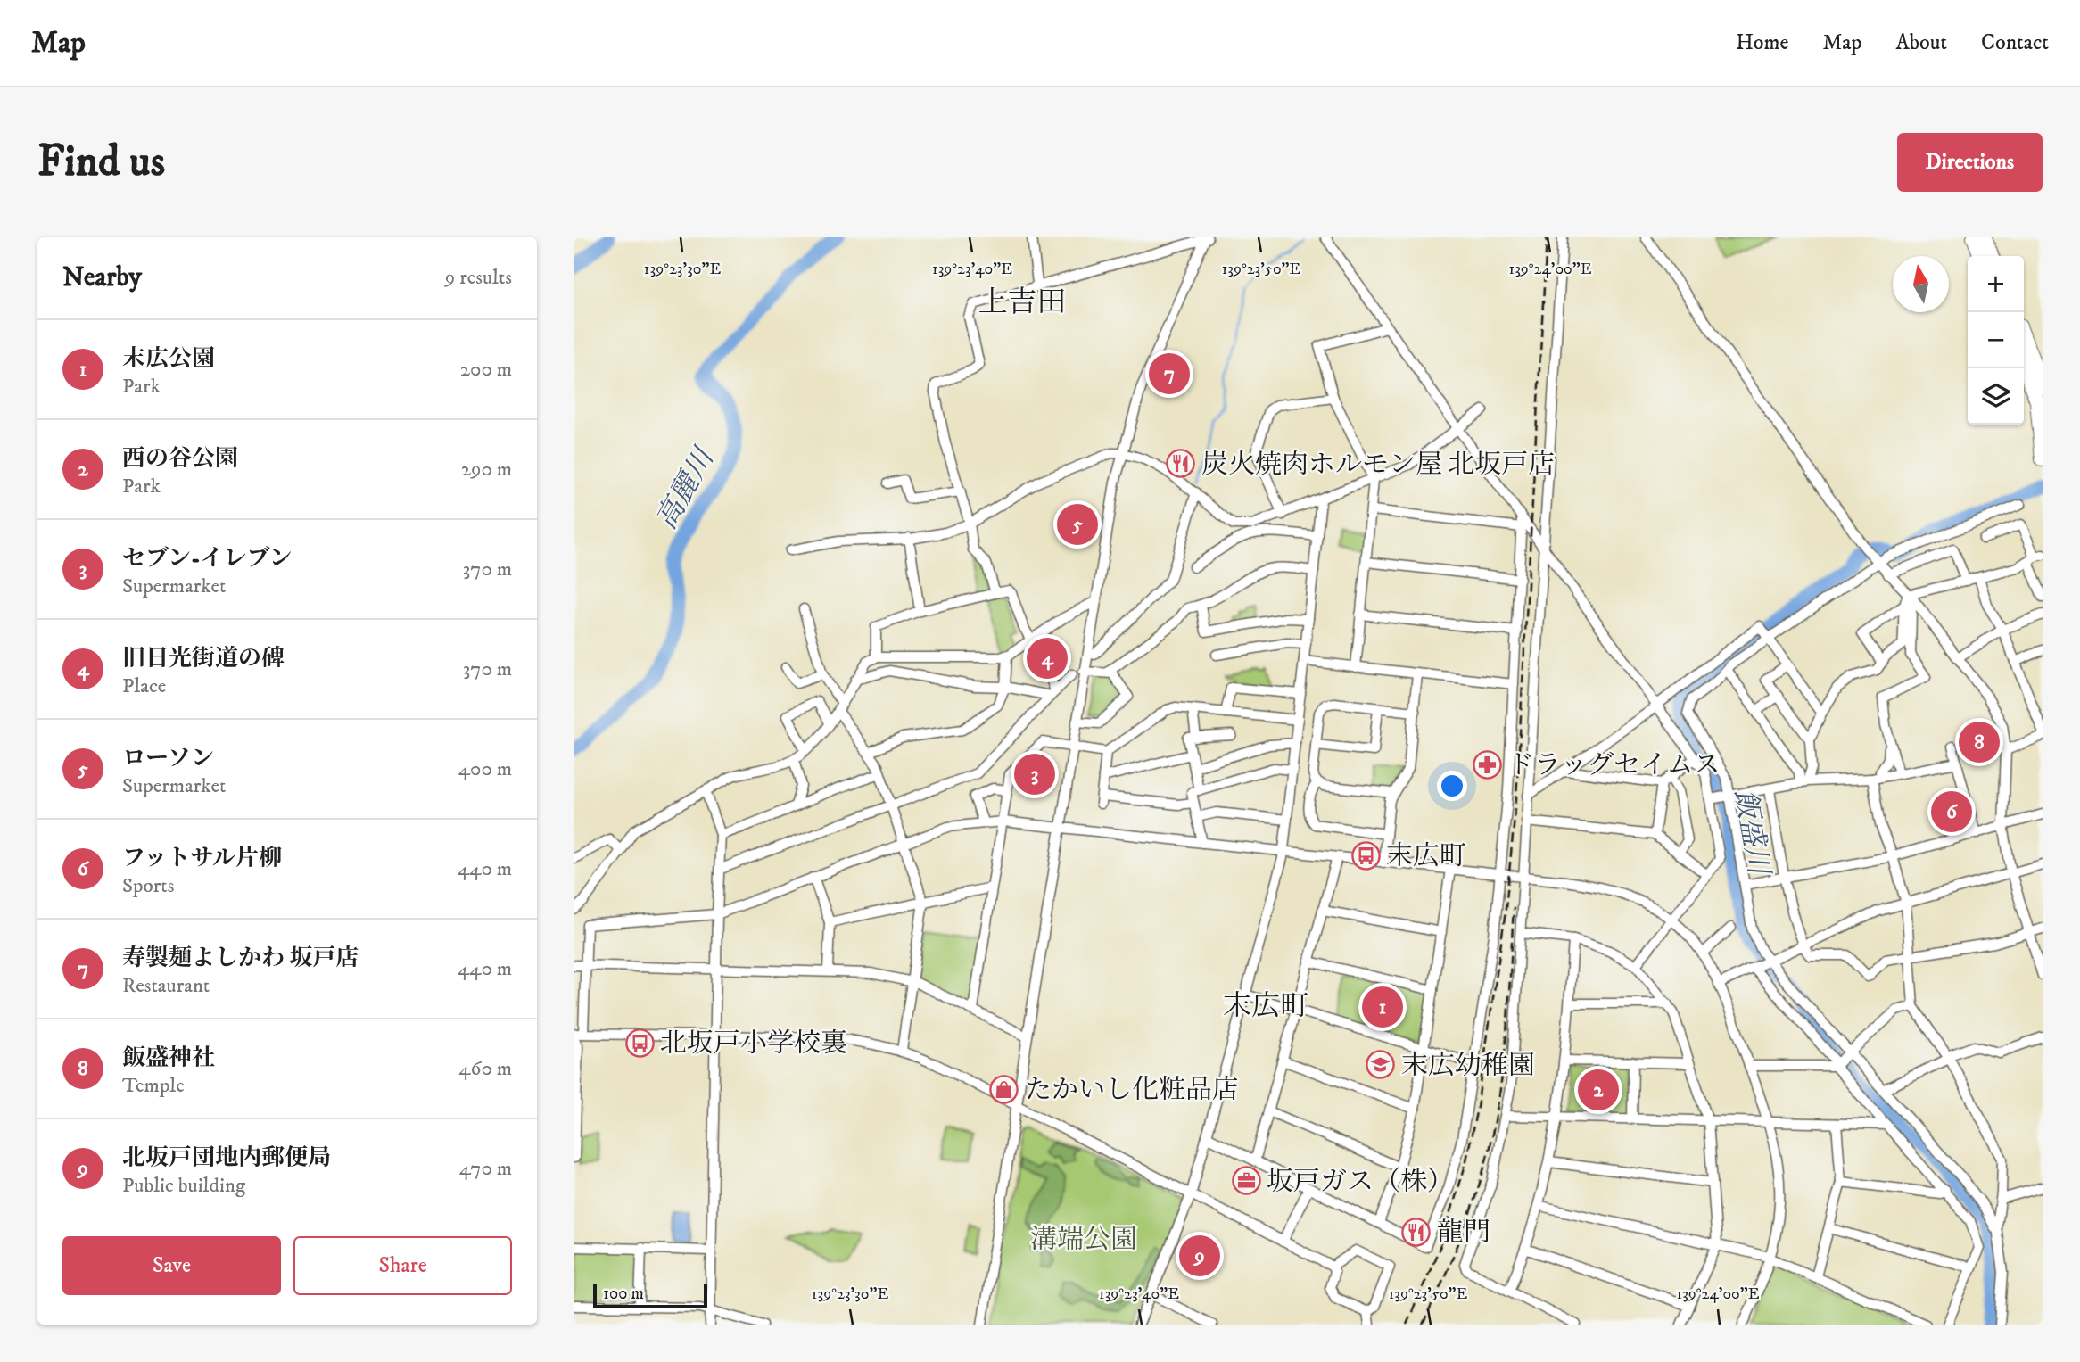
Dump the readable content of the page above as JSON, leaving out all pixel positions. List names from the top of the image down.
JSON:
{
  "districts": ["上吉田", "末広町"],
  "water": ["高麗川", "飯盛川"],
  "parks": ["溝端公園"],
  "places": {
    "restaurant": ["炭火焼肉ホルモン屋 北坂戸店", "龍門"],
    "pharmacy": ["ドラッグセイムス"],
    "bus stop": ["末広町", "北坂戸小学校裏"],
    "school or university": ["末広幼稚園"],
    "shop": ["たかいし化粧品店"],
    "office": ["坂戸ガス（株）"]
  },
  "scale_bar": "100 m",
  "north": "top",
  "page": {
    "header": "Map",
    "nav": [
      "Home",
      "Map",
      "About",
      "Contact"
    ],
    "buttons": [
      "Directions",
      ["Save", "Share"]
    ],
    "title": "Find us",
    "heading": ["Nearby", "9 results"],
    "map_buttons": ["+", "−"],
    "list": [
      {
        "mark": "1",
        "name": "末広公園",
        "note": "Park",
        "value": "200 m"
      },
      {
        "mark": "2",
        "name": "西の谷公園",
        "note": "Park",
        "value": "290 m"
      },
      {
        "mark": "3",
        "name": "セブン-イレブン",
        "note": "Supermarket",
        "value": "370 m"
      },
      {
        "mark": "4",
        "name": "旧日光街道の碑",
        "note": "Place",
        "value": "370 m"
      },
      {
        "mark": "5",
        "name": "ローソン",
        "note": "Supermarket",
        "value": "400 m"
      },
      {
        "mark": "6",
        "name": "フットサル片柳",
        "note": "Sports",
        "value": "440 m"
      },
      {
        "mark": "7",
        "name": "寿製麺よしかわ 坂戸店",
        "note": "Restaurant",
        "value": "440 m"
      },
      {
        "mark": "8",
        "name": "飯盛神社",
        "note": "Temple",
        "value": "460 m"
      },
      {
        "mark": "9",
        "name": "北坂戸団地内郵便局",
        "note": "Public building",
        "value": "470 m"
      }
    ],
    "pins": [
      "7",
      "5",
      "4",
      "8",
      "3",
      "6",
      "1",
      "2",
      "9"
    ],
    "scale": "100 m"
  },
  "coordinates": [
    "139°23'30\"E",
    "139°23'40\"E",
    "139°23'50\"E",
    "139°24'00\"E"
  ]
}
